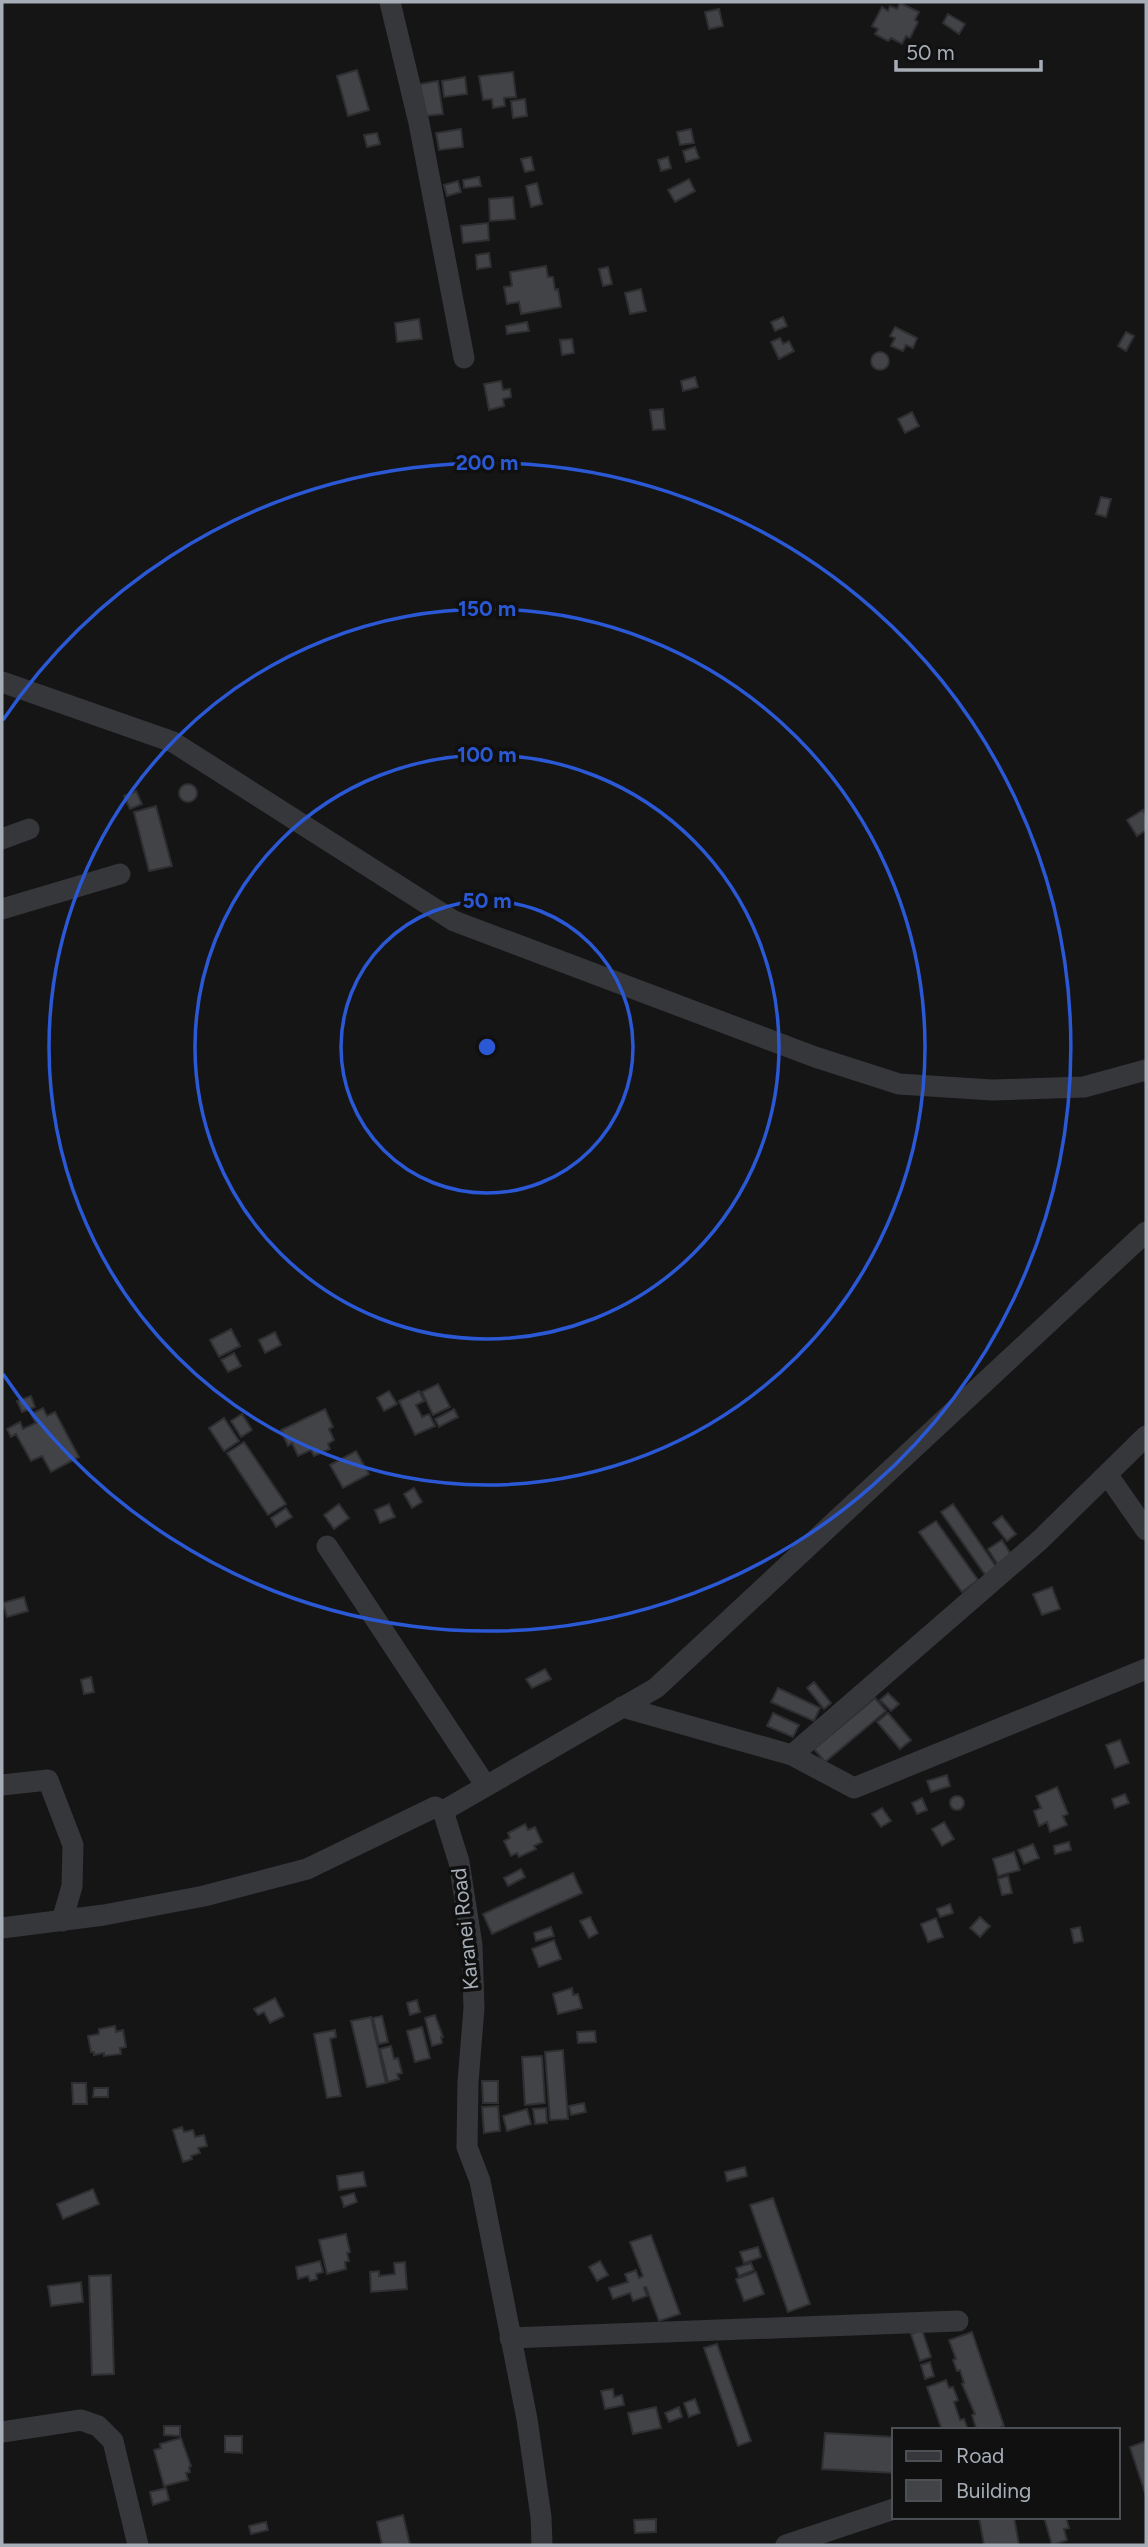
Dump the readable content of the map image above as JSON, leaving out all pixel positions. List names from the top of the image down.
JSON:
{
  "streets": {
    "street": ["Karanei Road"]
  },
  "legend": ["Road", "Building"],
  "scale_bar": "50 m",
  "rings": [
    "200 m",
    "150 m",
    "100 m",
    "50 m"
  ]
}
